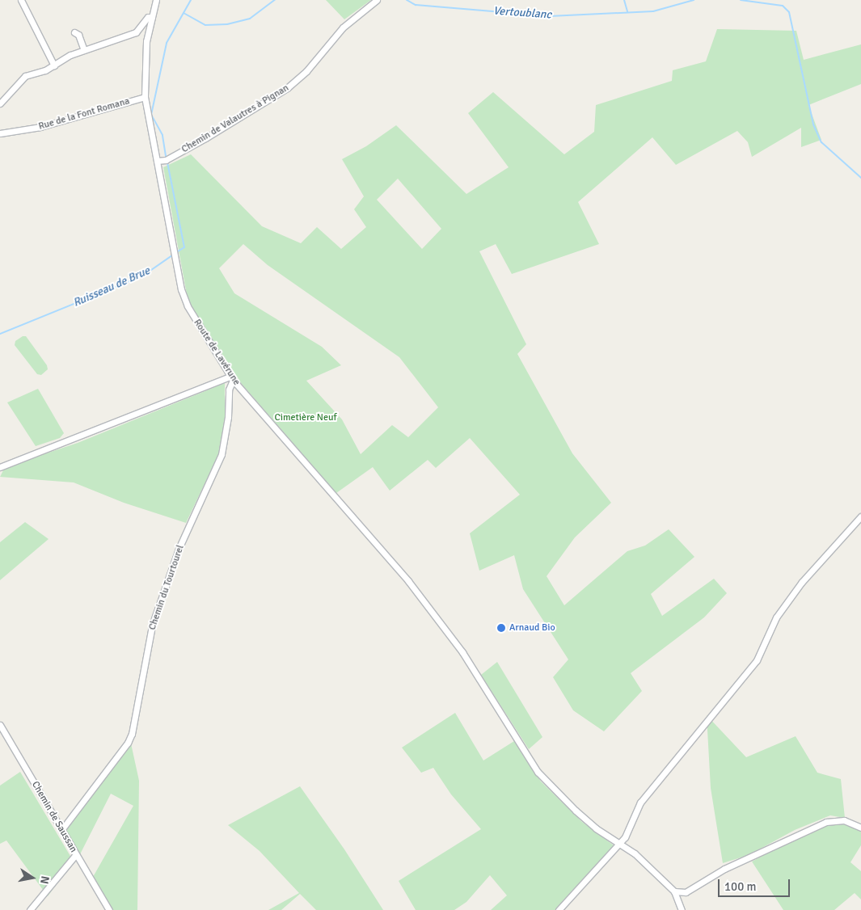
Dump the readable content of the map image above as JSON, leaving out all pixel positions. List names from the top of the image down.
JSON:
{
  "streets": {
    "street": [
      "Rue de la Font Romana",
      "Chemin de Valautres à Pignan",
      "Route de Lavérune",
      "Chemin du Tourtourel",
      "Chemin de Saussan"
    ]
  },
  "crossings": [
    ["Rue de la Font Romana", "Route de Lavérune"],
    ["Chemin de Valautres à Pignan", "Route de Lavérune"],
    ["Route de Lavérune", "Chemin du Tourtourel"],
    ["Chemin du Tourtourel", "Chemin de Saussan"]
  ],
  "water": ["Vertoublanc", "Ruisseau de Brue"],
  "parks": ["Cimetière Neuf"],
  "places": ["Arnaud Bio"],
  "scale_bar": "100 m",
  "north": "right"
}
